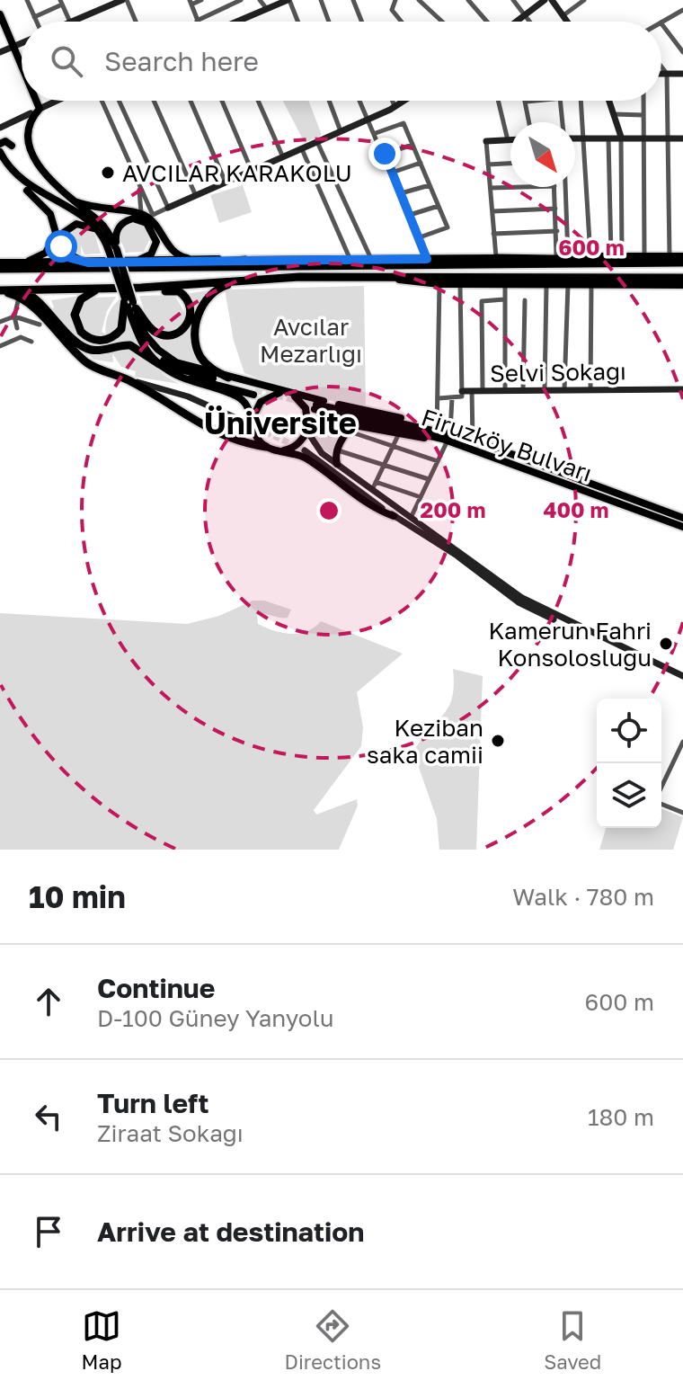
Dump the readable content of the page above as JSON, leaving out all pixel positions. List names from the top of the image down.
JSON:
{
  "streets": {
    "main road": ["Selvi Sokağı", "Firuzköy Bulvarı"]
  },
  "districts": ["Üniversite"],
  "parks": ["Avcılar Mezarlığı"],
  "places": ["AVCILAR KARAKOLU", "Kamerun Fahri Konsolosluğu", "Keziban saka camii"],
  "north": "bottom right",
  "page": {
    "search": "Search here",
    "heading": ["10 min", "Walk · 780 m"],
    "list": [
      ["Continue", "D-100 Güney Yanyolu", "600 m"],
      ["Turn left", "Ziraat Sokağı", "180 m"],
      "Arrive at destination"
    ],
    "nav": ["Map", "Directions", "Saved"]
  },
  "rings": ["600 m", "200 m", "400 m"]
}
